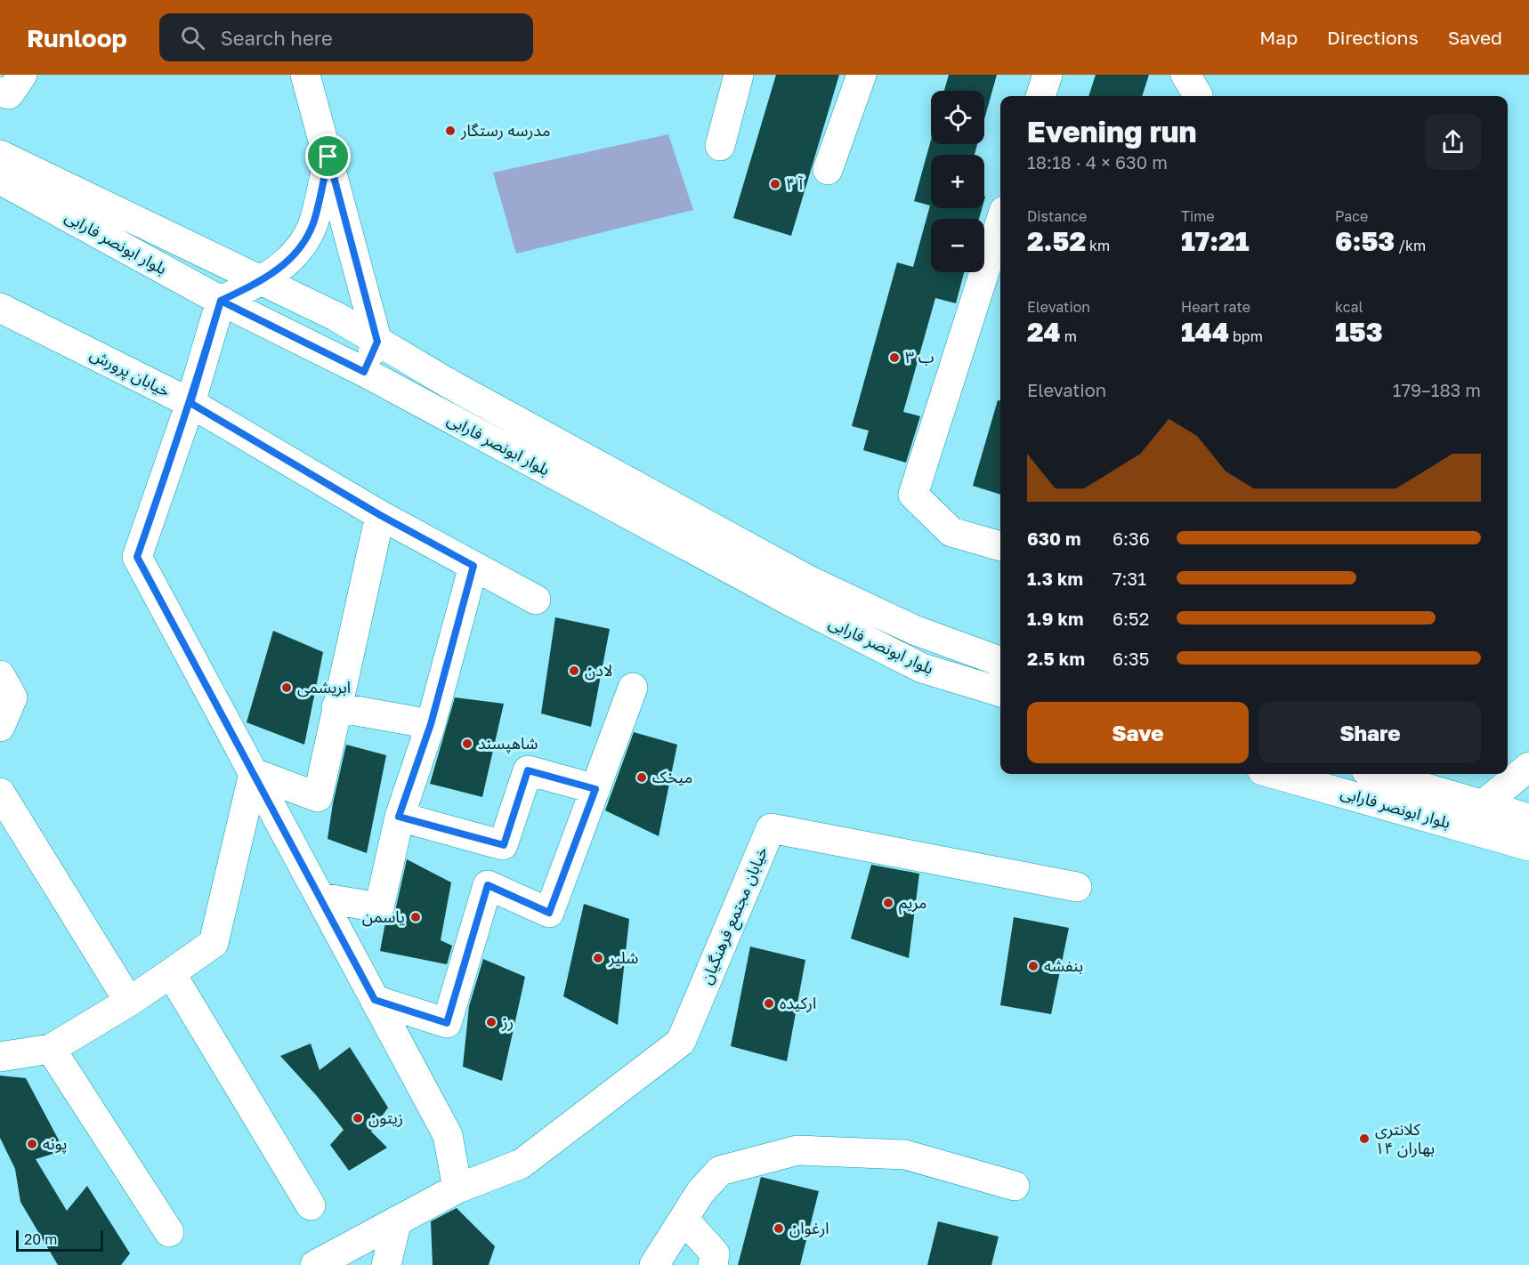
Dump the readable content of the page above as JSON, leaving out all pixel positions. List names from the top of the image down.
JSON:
{
  "streets": {
    "street": ["بلوار ابونصر فارابی", "خیابان پرورش", "خیابان مجتمع فرهنگیان"]
  },
  "places": [
    "مدرسه رستگار",
    "آ ۴",
    "ب ۳",
    "لادن",
    "ابریشمی",
    "شاهپسند",
    "میخک",
    "مریم",
    "یاسمن",
    "شلیر",
    "بنفشه",
    "ارکیده",
    "رز",
    "زیتون",
    "کلانتری ۱۴ بهاران",
    "پونه",
    "ارغوان"
  ],
  "scale_bar": "20 m",
  "page": {
    "header": "Runloop",
    "search": "Search here",
    "nav": ["Map", "Directions", "Saved"],
    "map_buttons": ["+", "−"],
    "heading": ["Evening run", "18:18 · 4 × 630 m"],
    "stats": [
      ["Distance", "2.52 km"],
      ["Time", "17:21"],
      ["Pace", "6:53 /km"],
      ["Elevation", "24 m"],
      ["Heart rate", "144 bpm"],
      ["kcal", "153"]
    ],
    "chart": ["Elevation", "179–183 m"],
    "list": [
      {
        "name": "630 m",
        "note": "6:36"
      },
      {
        "name": "1.3 km",
        "note": "7:31"
      },
      {
        "name": "1.9 km",
        "note": "6:52"
      },
      {
        "name": "2.5 km",
        "note": "6:35"
      }
    ],
    "buttons": ["Save", "Share"],
    "scale": "20 m"
  }
}
